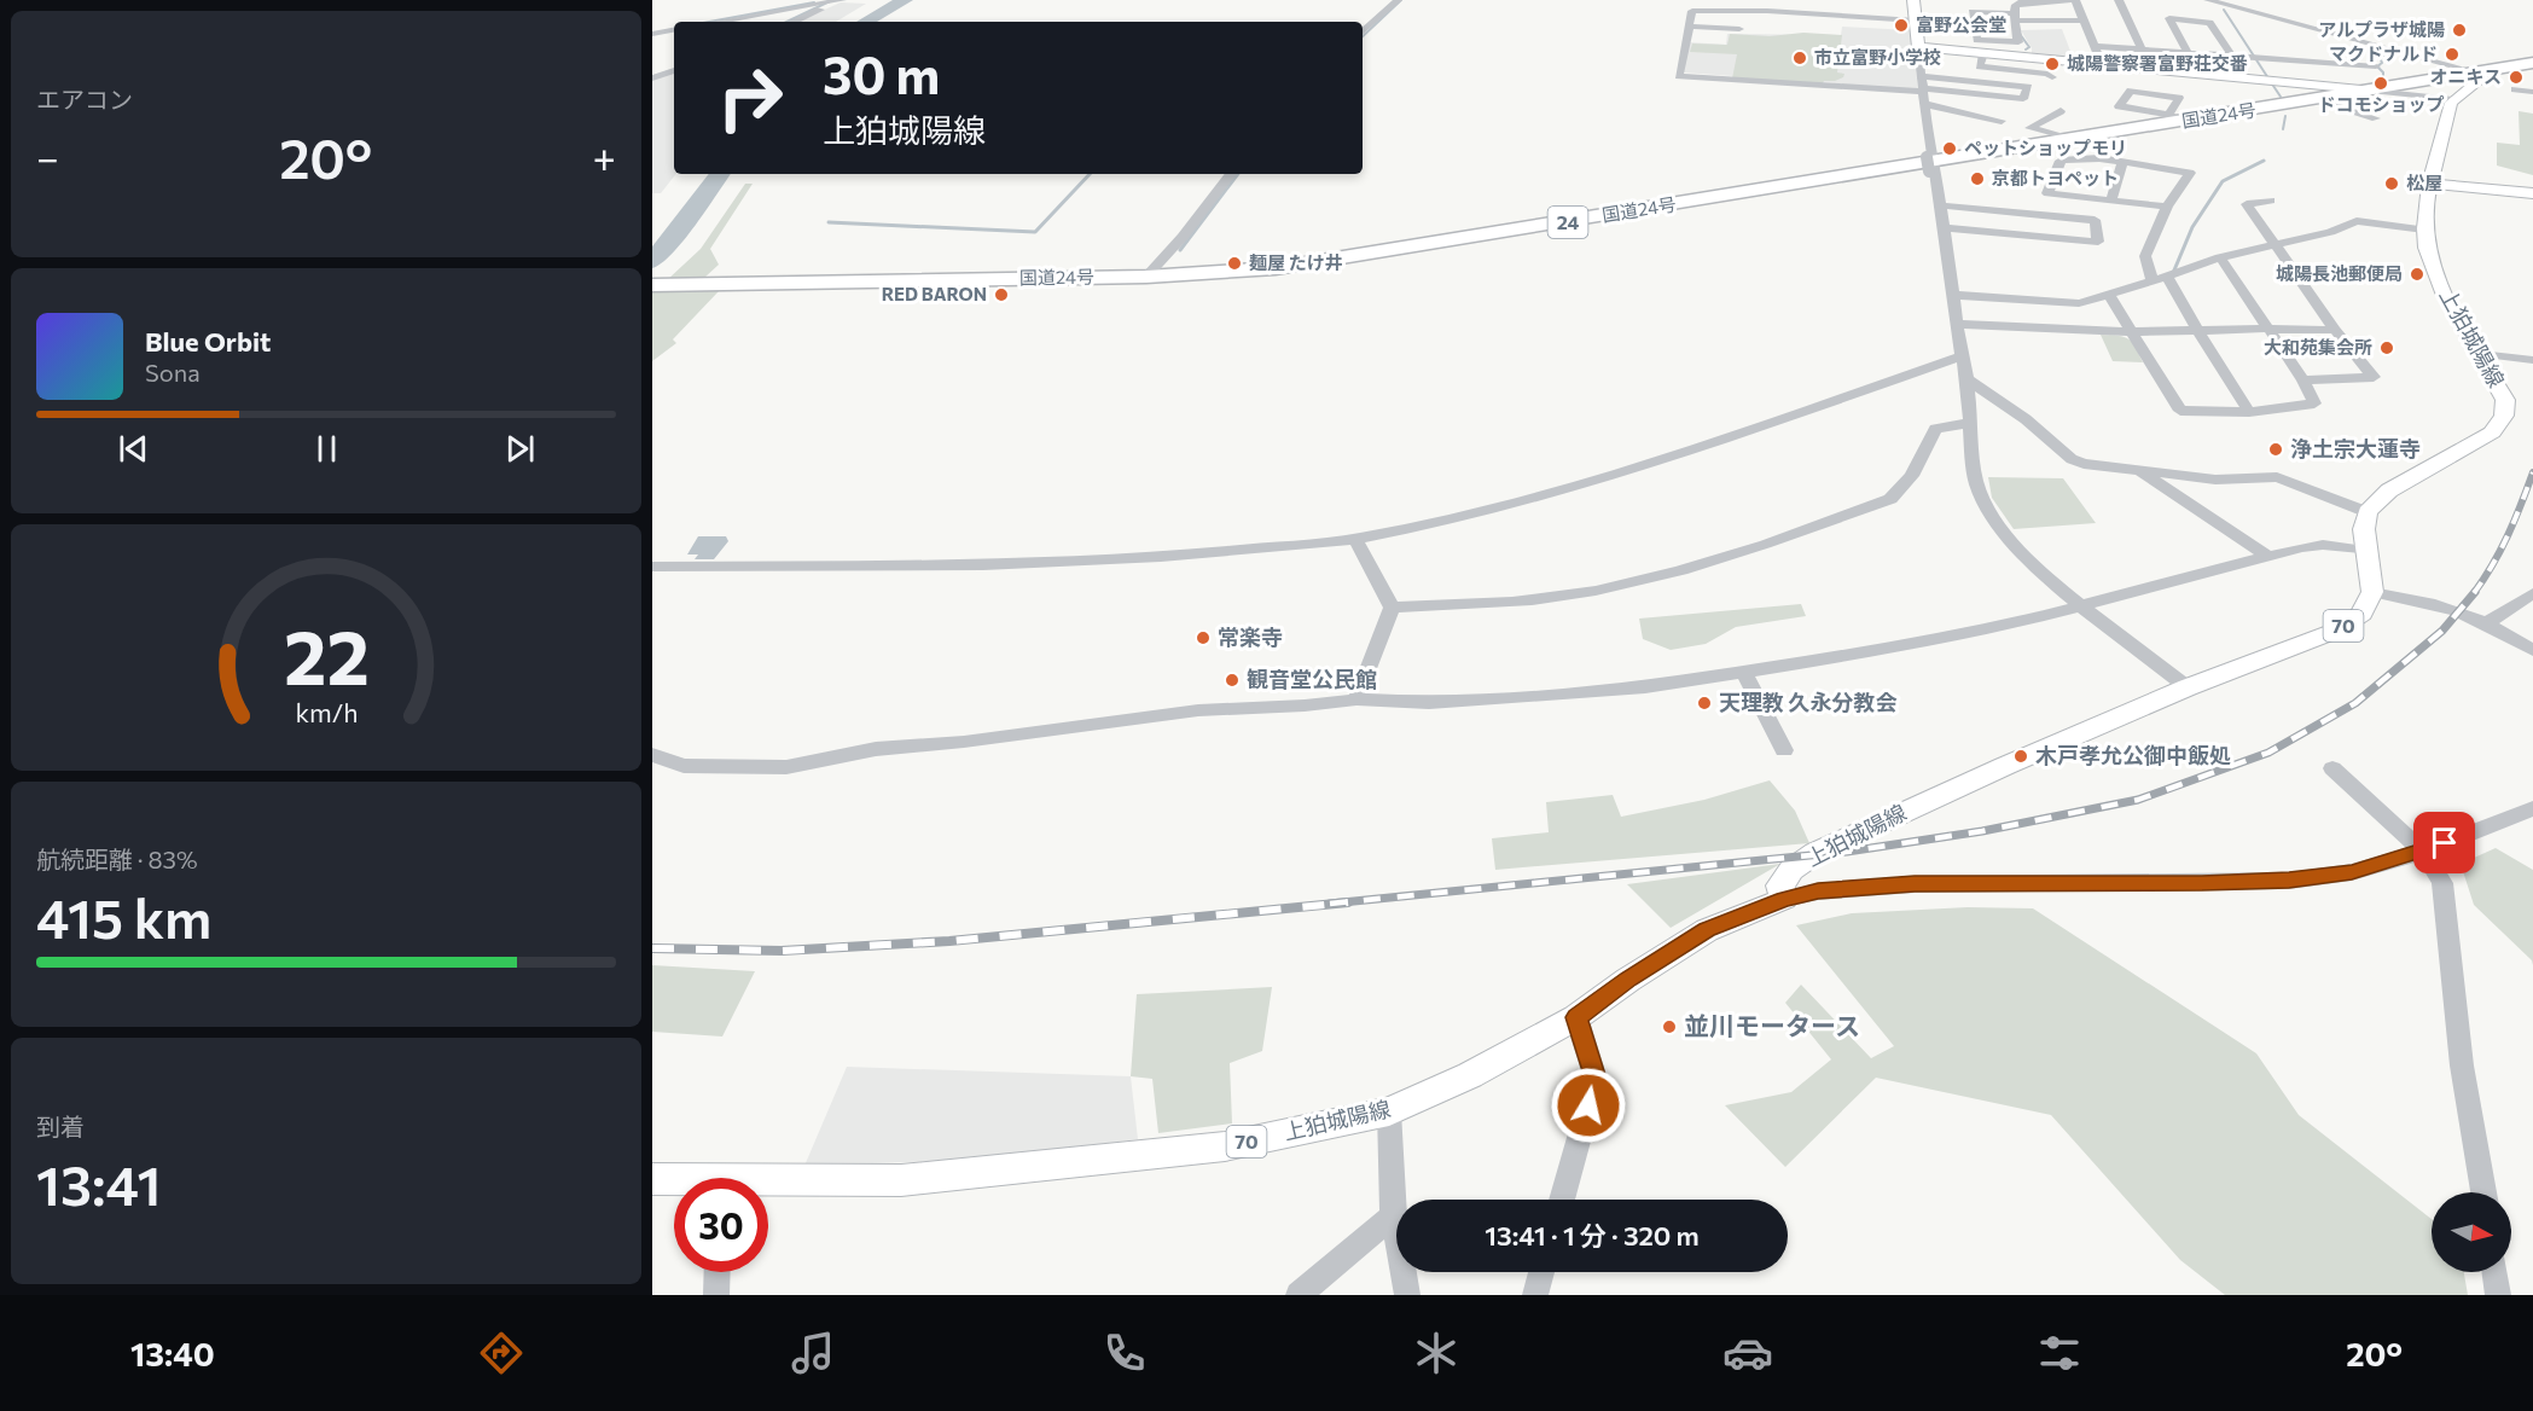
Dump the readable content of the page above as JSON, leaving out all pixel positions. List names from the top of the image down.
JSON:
{
  "streets": {
    "highway": ["国道24号", "24"],
    "main road": ["上狛城陽線", "70"]
  },
  "crossings": [
    ["上狛城陽線", "70"]
  ],
  "places": [
    "富野公会堂",
    "アルプラザ城陽",
    "マクドナルド",
    "市立富野小学校",
    "城陽警察署富野荘交番",
    "オニキス",
    "ドコモショップ",
    "ペットショップモリ",
    "京都トヨペット",
    "松屋",
    "麺屋 たけ井",
    "城陽長池郵便局",
    "RED BARON",
    "大和苑集会所",
    "浄土宗大蓮寺",
    "常楽寺",
    "観音堂公民館",
    "天理教 久永分教会",
    "木戸孝允公御中飯処",
    "並川モータース"
  ],
  "north": "right",
  "page": {
    "tile": [
      "エアコン",
      ["航続距離 · 83%", "415 km"],
      ["到着", "13:41"]
    ],
    "turn": ["30 m", "上狛城陽線"],
    "heat": ["−", "20°", "+"],
    "song": ["Blue Orbit", "Sona"],
    "limit": "30",
    "trip": "13:41 · 1 分 · 320 m",
    "tabs": ["13:40", "20°"],
    "gauge": ["22", "km/h"]
  }
}
